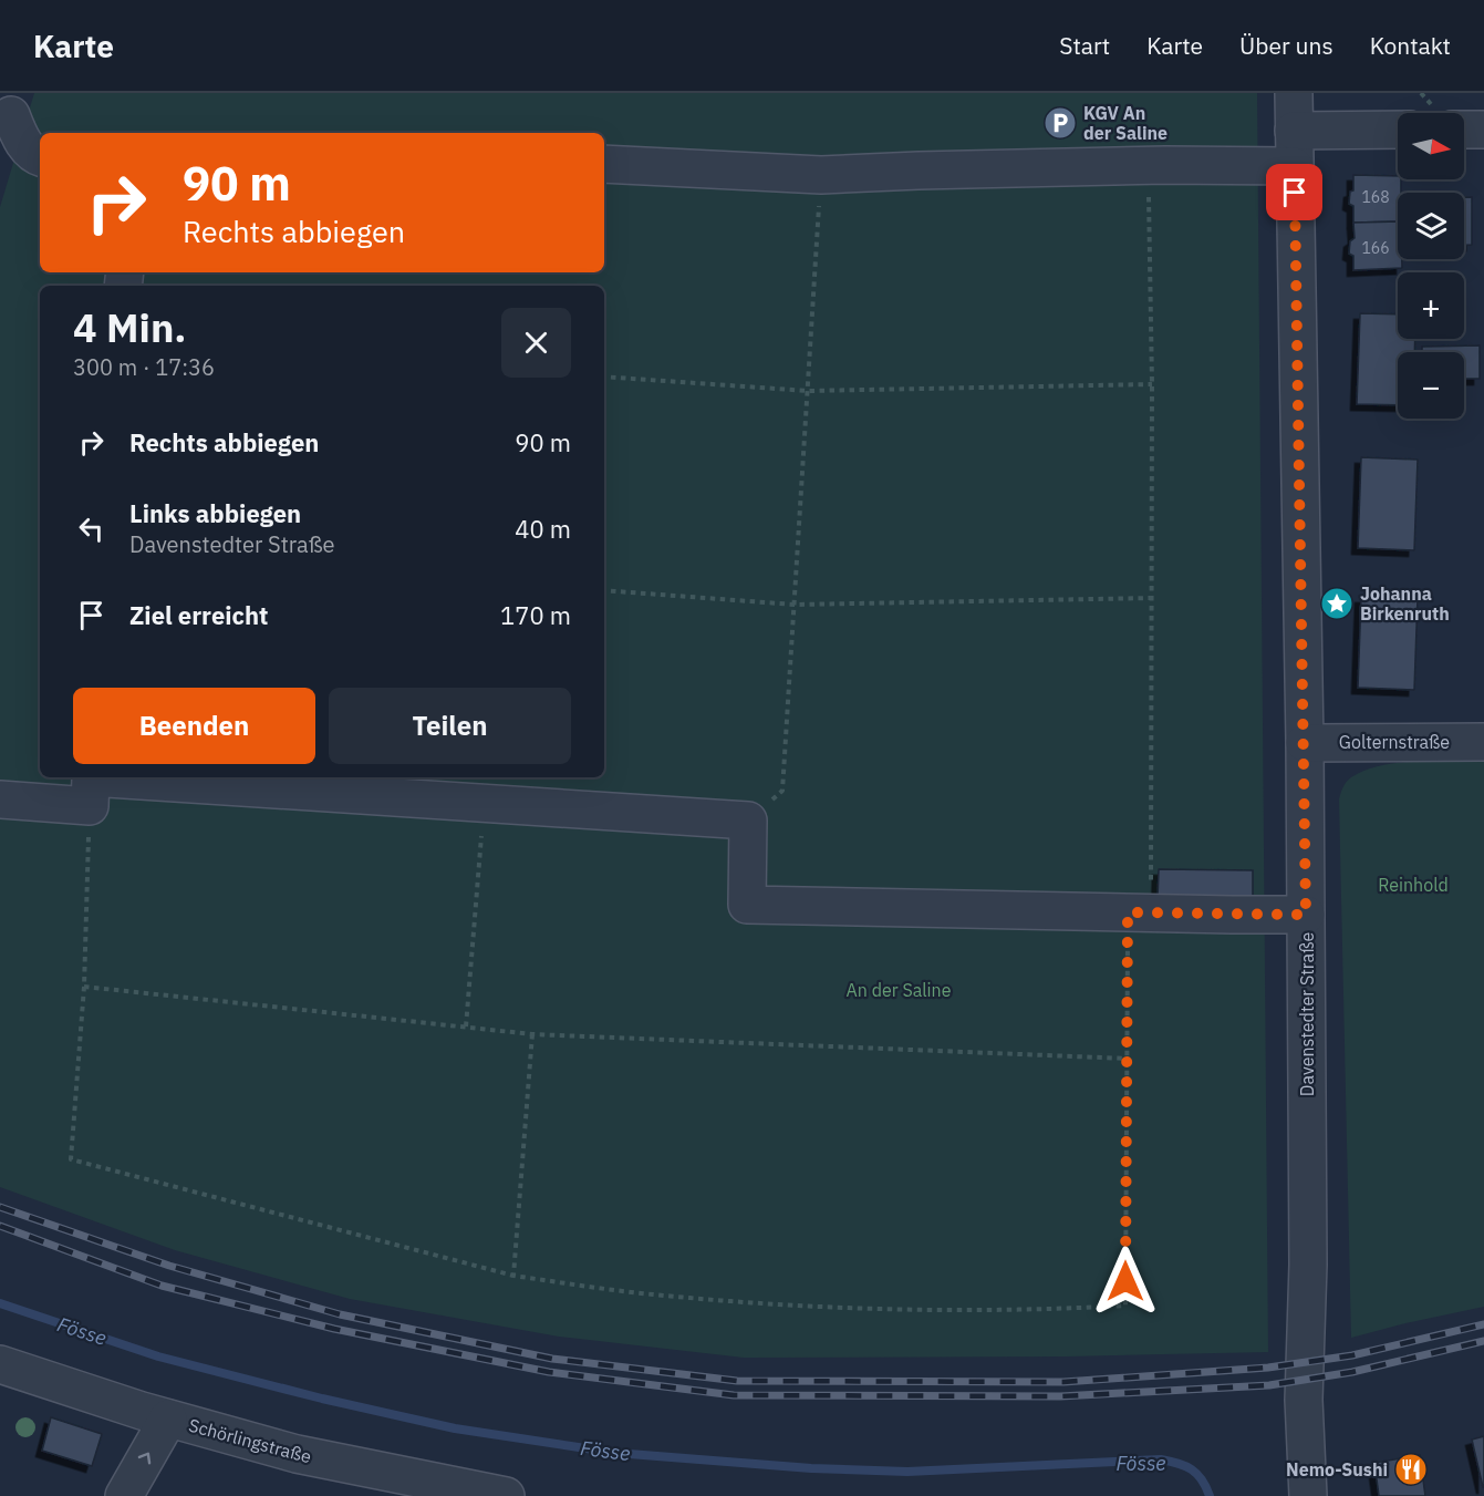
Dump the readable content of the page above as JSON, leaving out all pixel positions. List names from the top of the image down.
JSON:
{
  "streets": {
    "street": ["Golternstraße", "Davenstedter Straße", "Schörlingstraße"]
  },
  "crossings": [
    ["Golternstraße", "Davenstedter Straße"]
  ],
  "water": ["Fösse"],
  "parks": ["Reinhold", "An der Saline"],
  "places": {
    "parking": ["KGV An der Saline"],
    "place": ["Johanna Birkenruth"],
    "restaurant": ["Nemo-Sushi"]
  },
  "house_numbers": ["168", "166"],
  "north": "right",
  "page": {
    "header": "Karte",
    "nav": [
      "Start",
      "Karte",
      "Über uns",
      "Kontakt"
    ],
    "map_buttons": ["+", "−"],
    "turn": ["90 m", "Rechts abbiegen"],
    "heading": ["4 Min.", "300 m · 17:36"],
    "list": [
      {
        "name": "Rechts abbiegen",
        "value": "90 m"
      },
      {
        "name": "Links abbiegen",
        "note": "Davenstedter Straße",
        "value": "40 m"
      },
      {
        "name": "Ziel erreicht",
        "value": "170 m"
      }
    ],
    "buttons": ["Beenden", "Teilen"]
  }
}
